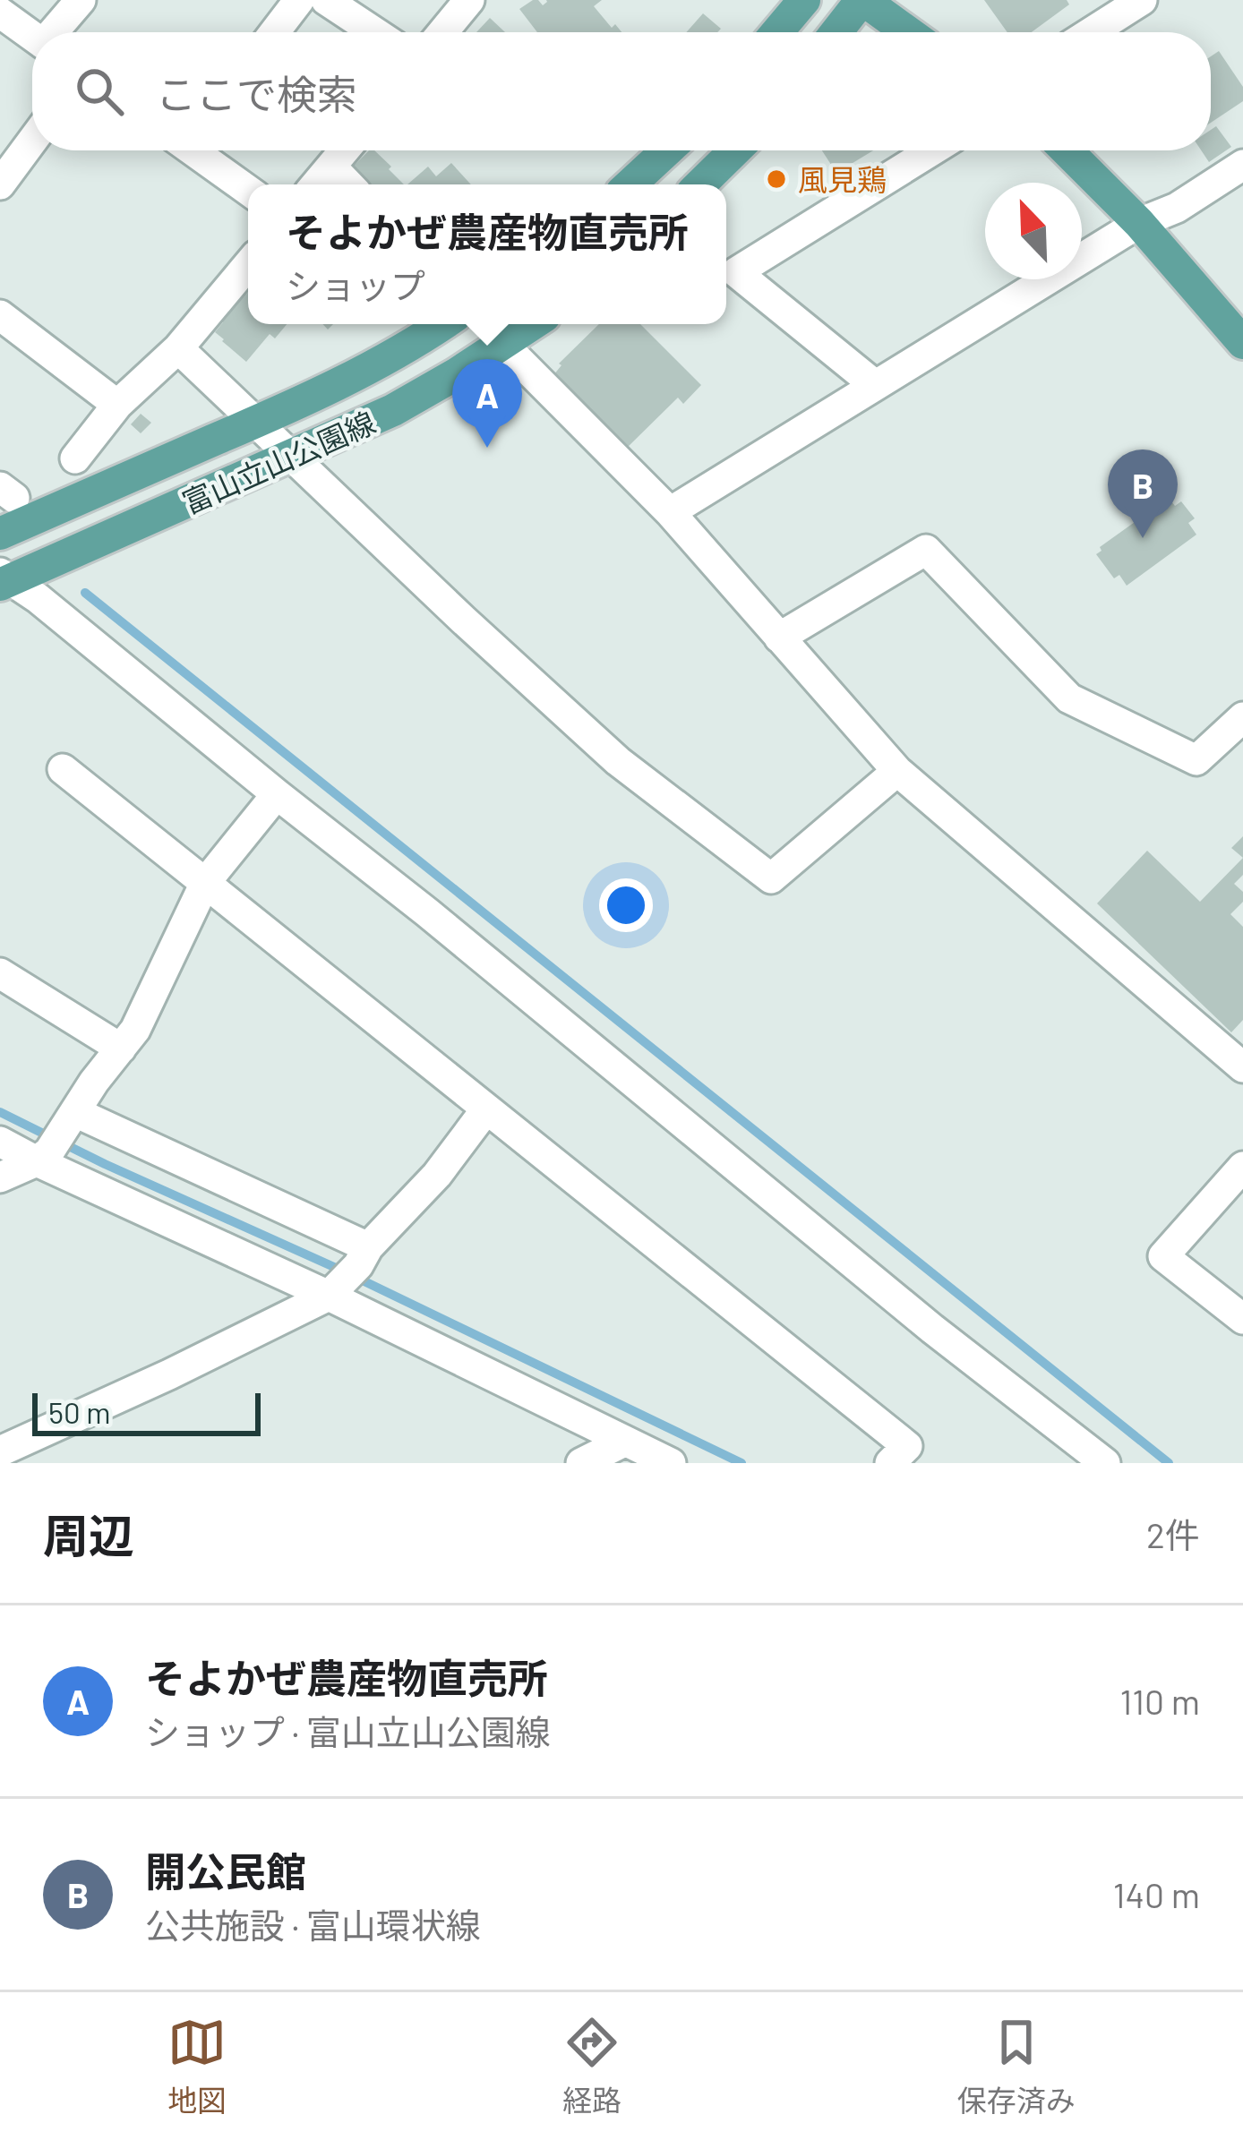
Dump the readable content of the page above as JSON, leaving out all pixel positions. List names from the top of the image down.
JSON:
{
  "streets": {
    "main road": ["富山立山公園線"]
  },
  "places": ["風見鶏"],
  "scale_bar": "50 m",
  "north": "top left",
  "page": {
    "search": "ここで検索",
    "popup": ["そよかぜ農産物直売所", "ショップ"],
    "pins": ["A", "B"],
    "scale": "50 m",
    "heading": ["周辺", "2件"],
    "list": [
      {
        "mark": "A",
        "name": "そよかぜ農産物直売所",
        "note": "ショップ · 富山立山公園線",
        "value": "110 m"
      },
      {
        "mark": "B",
        "name": "開公民館",
        "note": "公共施設 · 富山環状線",
        "value": "140 m"
      }
    ],
    "nav": ["地図", "経路", "保存済み"]
  }
}
